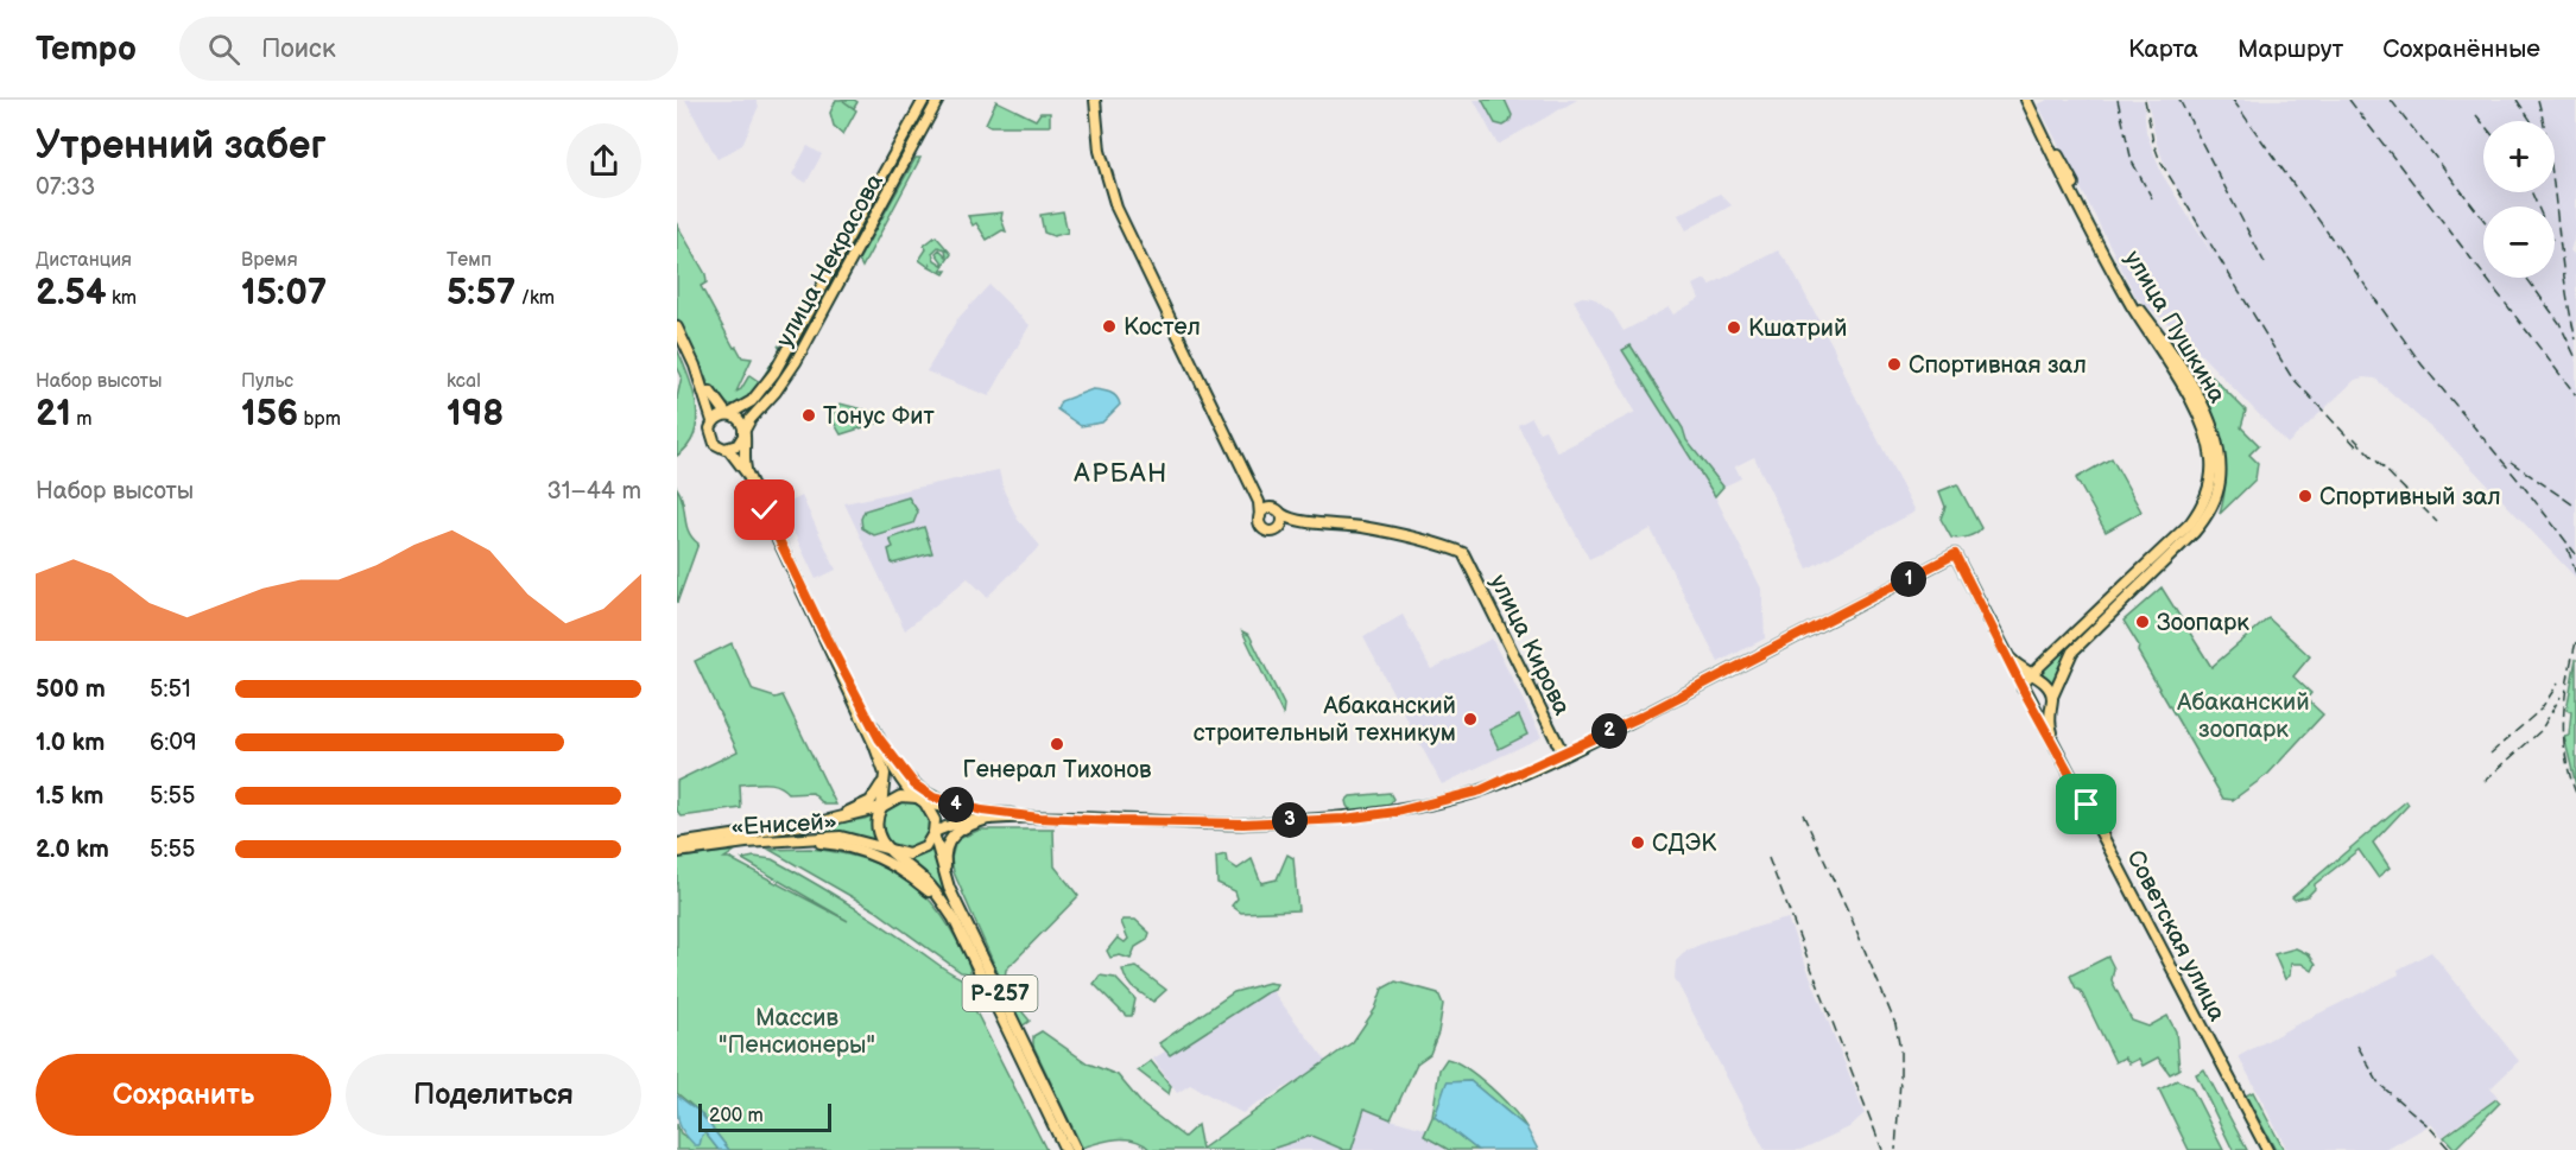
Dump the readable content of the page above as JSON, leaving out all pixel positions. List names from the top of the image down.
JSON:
{
  "streets": {
    "main road": [
      "улица Некрасова",
      "улица Пушкина",
      "улица Кирова",
      "«Енисей»",
      "Советская улица",
      "Р-257"
    ]
  },
  "crossings": [
    ["улица Пушкина", "Советская улица"],
    ["«Енисей»", "Р-257"]
  ],
  "districts": ["АРБАН"],
  "parks": ["Абаканский зоопарк", "Массив \"Пенсионеры\""],
  "places": [
    "Костел",
    "Кшатрий",
    "Спортивная зал",
    "Тонус Фит",
    "Спортивный зал",
    "Зоопарк",
    "Абаканский строительный техникум",
    "Генерал Тихонов",
    "СДЭК"
  ],
  "scale_bar": "200 m",
  "page": {
    "header": "Tempo",
    "search": "Поиск",
    "nav": ["Карта", "Маршрут", "Сохранённые"],
    "heading": ["Утренний забег", "07:33"],
    "map_buttons": ["+", "−"],
    "stats": [
      ["Дистанция", "2.54 km"],
      ["Время", "15:07"],
      ["Темп", "5:57 /km"],
      ["Набор высоты", "21 m"],
      ["Пульс", "156 bpm"],
      ["kcal", "198"]
    ],
    "chart": ["Набор высоты", "31–44 m"],
    "pins": [
      "1",
      "2",
      "4",
      "3"
    ],
    "list": [
      {
        "name": "500 m",
        "note": "5:51"
      },
      {
        "name": "1.0 km",
        "note": "6:09"
      },
      {
        "name": "1.5 km",
        "note": "5:55"
      },
      {
        "name": "2.0 km",
        "note": "5:55"
      }
    ],
    "buttons": ["Сохранить", "Поделиться"],
    "scale": "200 m"
  }
}
